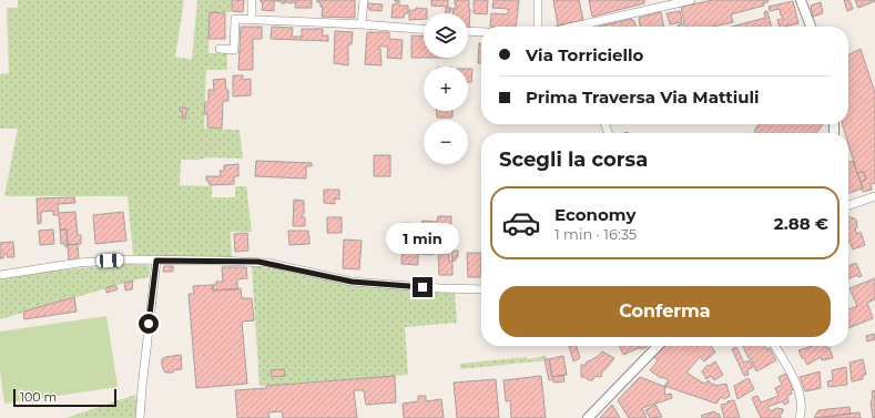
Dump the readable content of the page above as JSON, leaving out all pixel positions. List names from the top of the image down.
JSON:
{
  "scale_bar": "100 m",
  "page": {
    "map_buttons": ["+", "−"],
    "banner": ["Via Torriciello", "Prima Traversa Via Mattiuli"],
    "heading": "Scegli la corsa",
    "list": [
      {
        "name": "Economy",
        "note": "1 min · 16:35",
        "value": "2.88 €"
      }
    ],
    "bubble": "1 min",
    "buttons": "Conferma",
    "scale": "100 m"
  }
}
